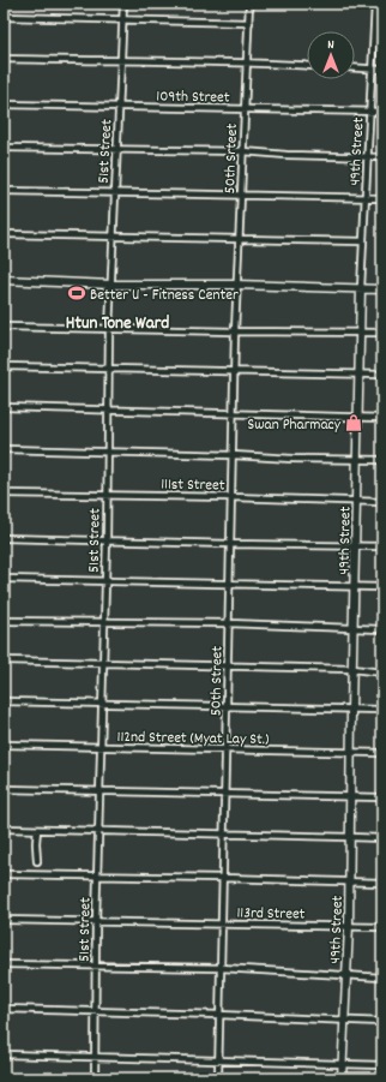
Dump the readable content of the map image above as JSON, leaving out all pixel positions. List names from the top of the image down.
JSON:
{
  "streets": {
    "main road": ["49th Street"],
    "street": [
      "109th Street",
      "51st Street",
      "50th Srteet",
      "111st Street",
      "50th Street",
      "112nd Street (Myat Lay St.)",
      "113rd Street"
    ]
  },
  "crossings": [
    ["109th Street", "51st Street"],
    ["109th Street", "49th Street"],
    ["109th Street", "50th Srteet"],
    ["51st Street", "111st Street"],
    ["51st Street", "112nd Street (Myat Lay St.)"],
    ["51st Street", "113rd Street"],
    ["49th Street", "111st Street"],
    ["49th Street", "112nd Street (Myat Lay St.)"],
    ["49th Street", "113rd Street"],
    ["50th Srteet", "50th Street"],
    ["111st Street", "50th Street"],
    ["50th Street", "112nd Street (Myat Lay St.)"],
    ["50th Street", "113rd Street"]
  ],
  "districts": ["Htun Tone Ward"],
  "places": {
    "sports": ["Better U - Fitness Center"],
    "shop": ["Swan Pharmacy"]
  },
  "north": "top"
}
